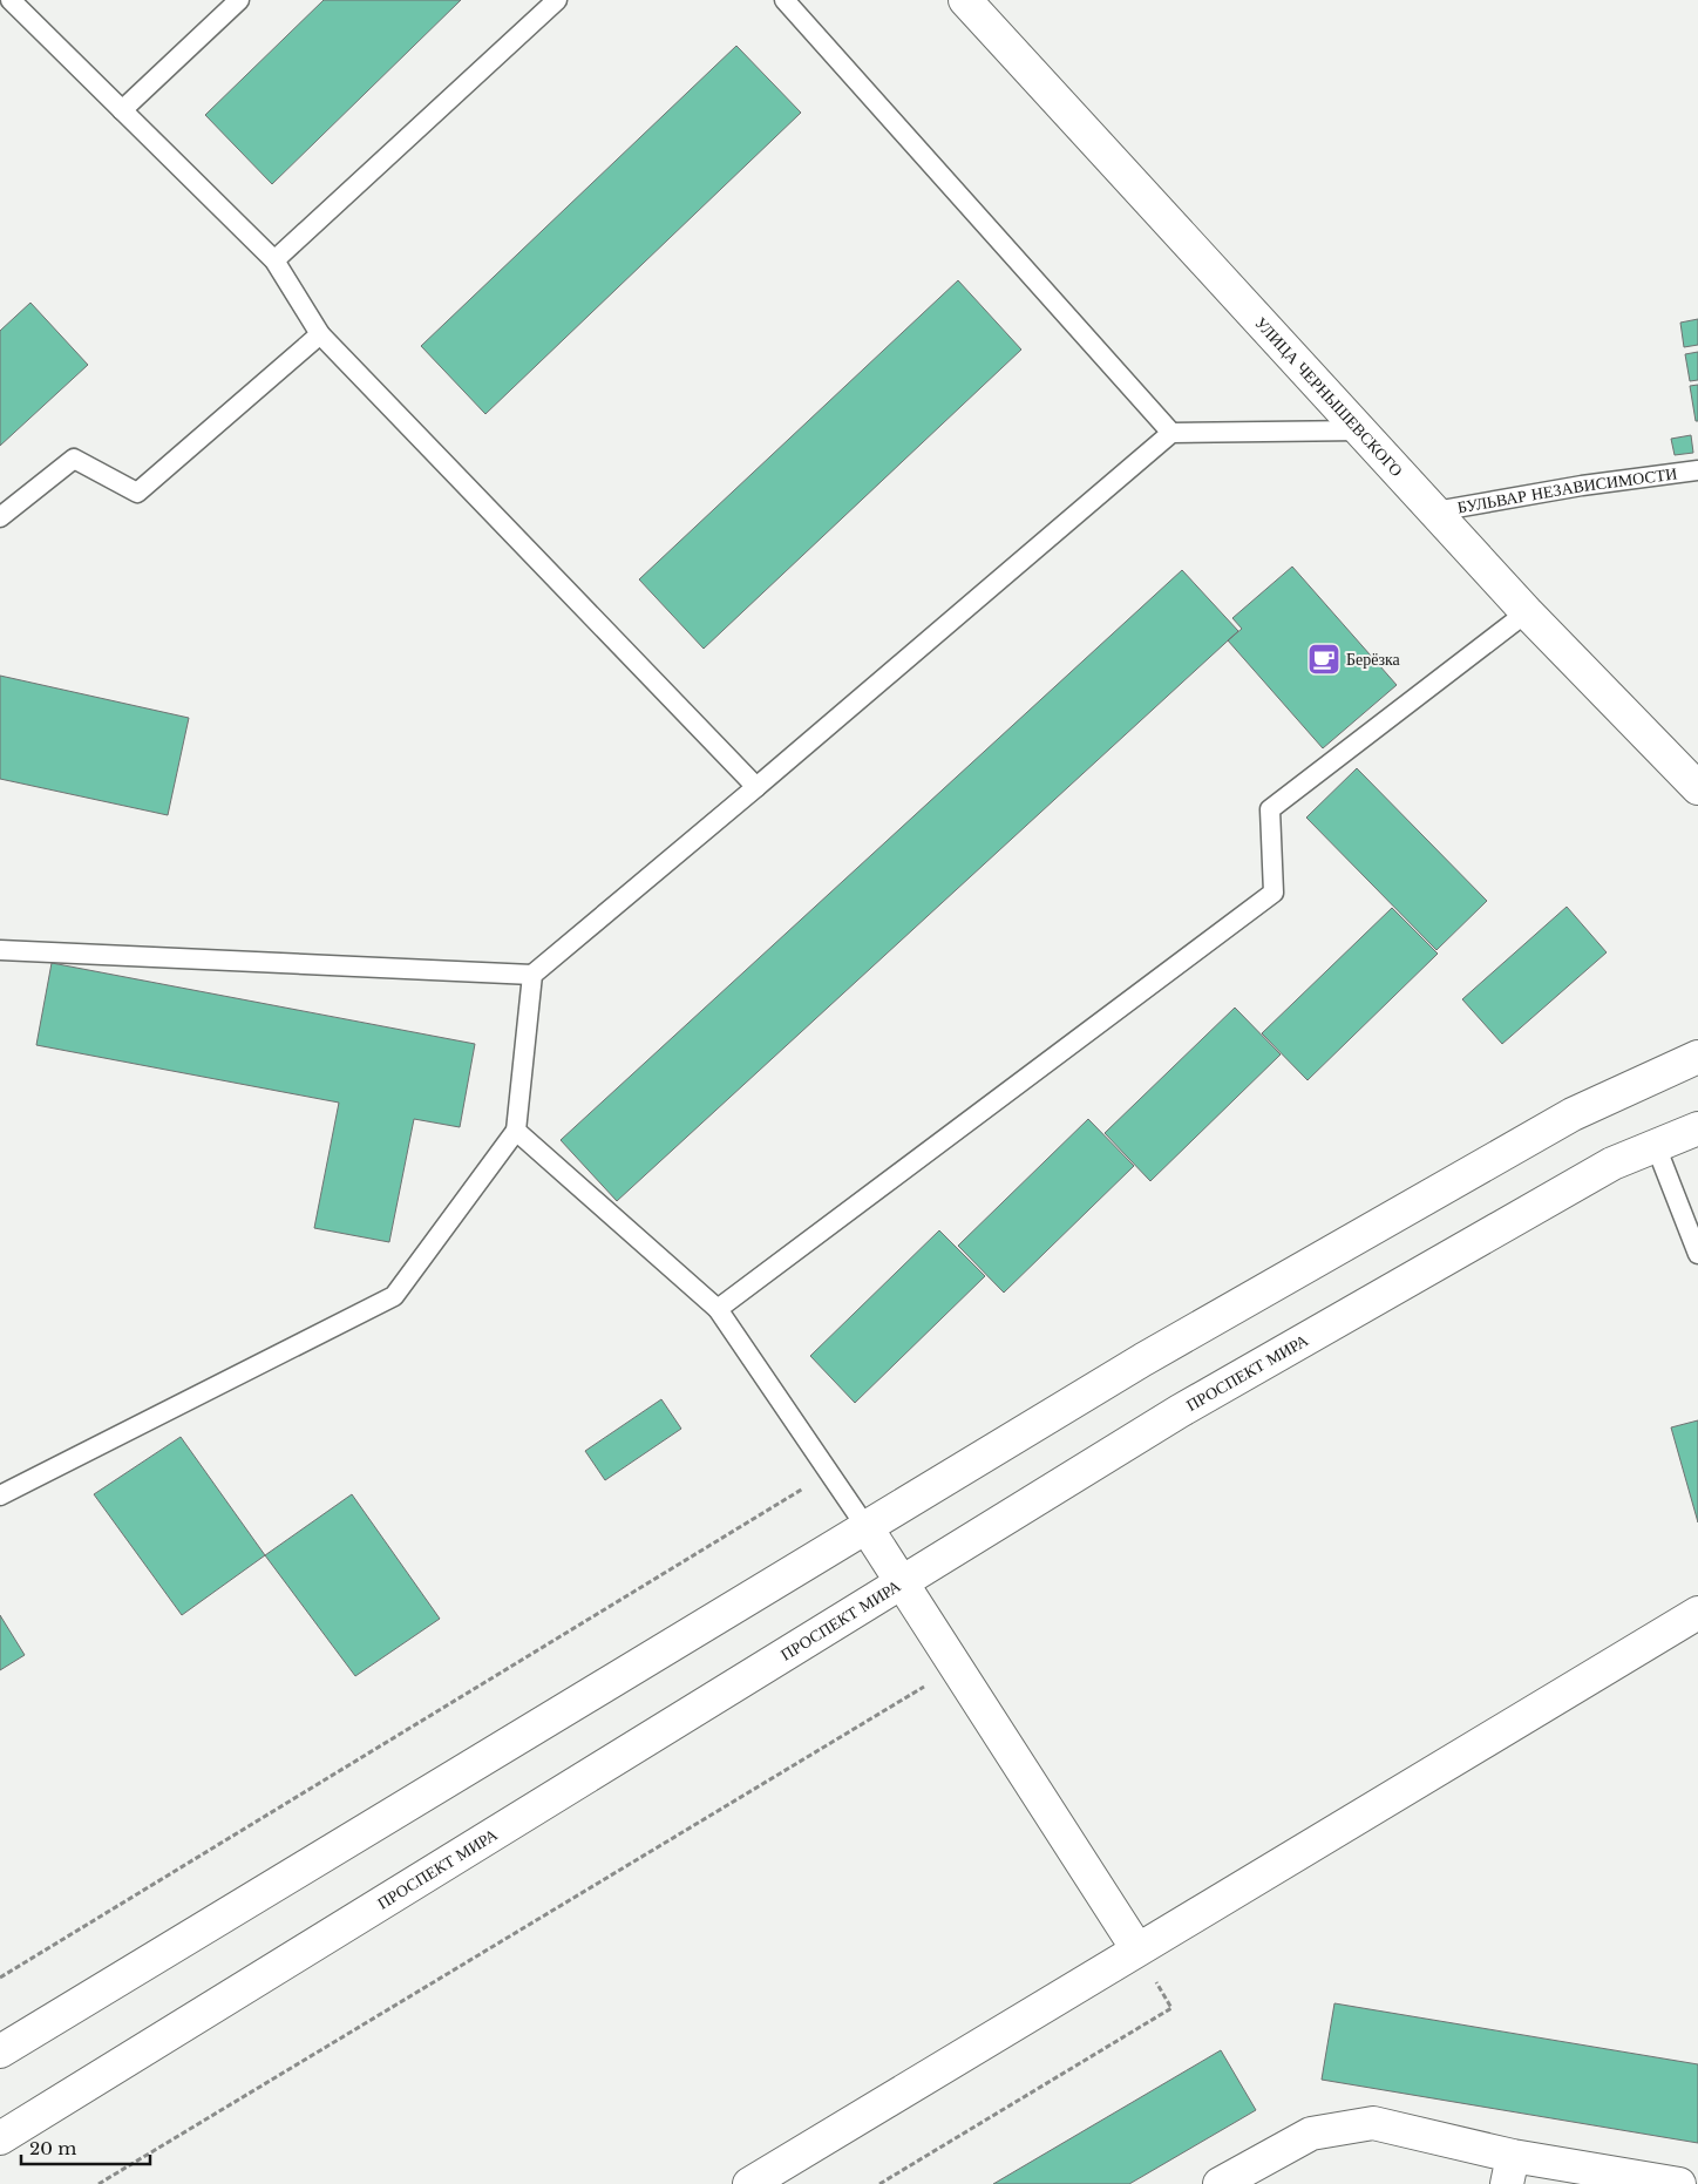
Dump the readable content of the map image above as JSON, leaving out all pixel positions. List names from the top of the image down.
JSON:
{
  "streets": {
    "main road": ["УЛИЦА ЧЕРНЫШЕВСКОГО", "ПРОСПЕКТ МИРА"],
    "lane": ["БУЛЬВАР НЕЗАВИСИМОСТИ"]
  },
  "crossings": [
    ["УЛИЦА ЧЕРНЫШЕВСКОГО", "БУЛЬВАР НЕЗАВИСИМОСТИ"]
  ],
  "places": {
    "cafe": ["Берёзка"]
  },
  "scale_bar": "20 m"
}
